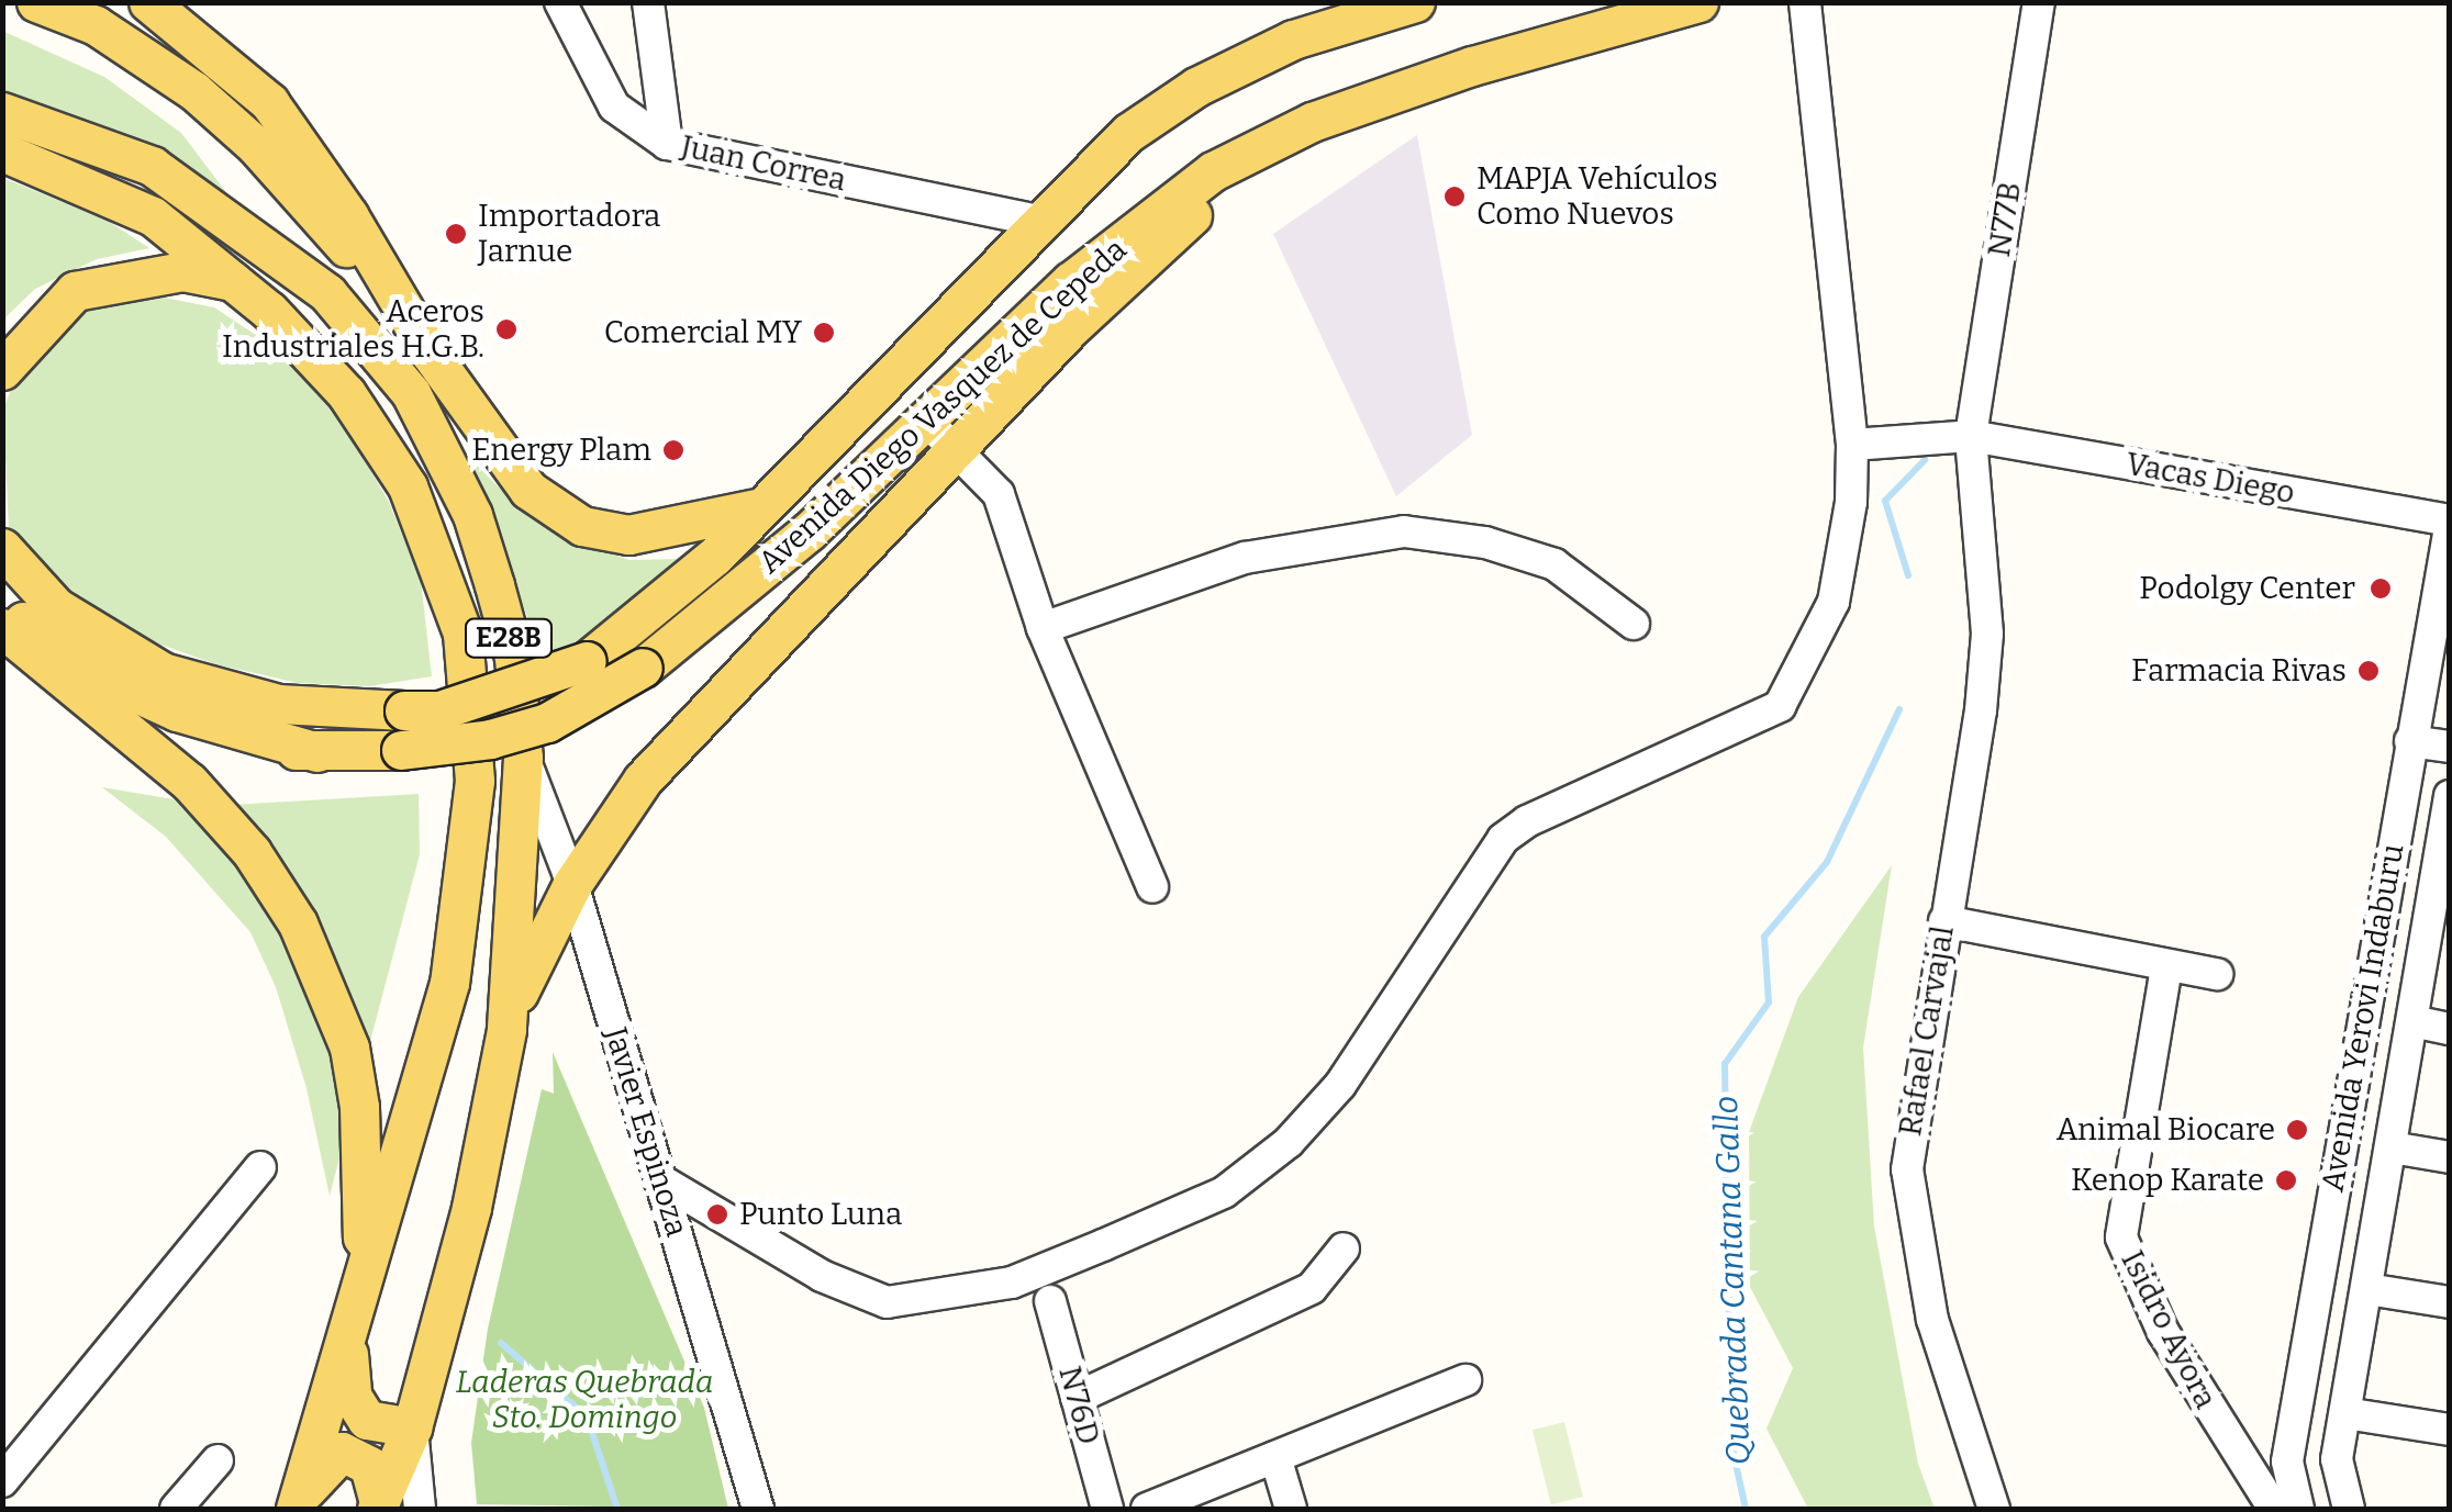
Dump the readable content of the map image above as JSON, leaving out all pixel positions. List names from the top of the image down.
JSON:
{
  "streets": {
    "main road": ["Avenida Diego Vasquez de Cepeda", "E28B"],
    "street": [
      "Juan Correa",
      "N77B",
      "Vacas Diego",
      "Avenida Yerovi Indaburu",
      "Rafael Carvajal",
      "Javier Espinoza",
      "Isidro Ayora",
      "N76D"
    ]
  },
  "crossings": [
    ["Juan Correa", "Avenida Diego Vasquez de Cepeda"],
    ["N77B", "Vacas Diego"],
    ["N77B", "Rafael Carvajal"],
    ["Vacas Diego", "Avenida Yerovi Indaburu"],
    ["E28B", "Javier Espinoza"]
  ],
  "water": ["Quebrada Cantana Gallo"],
  "parks": ["Laderas Quebrada Sto. Domingo"],
  "places": [
    "MAPJA Vehículos Como Nuevos",
    "Importadora Jarnue",
    "Aceros Industriales H.G.B.",
    "Comercial MY",
    "Energy Plam",
    "Podolgy Center",
    "Farmacia Rivas",
    "Animal Biocare",
    "Kenop Karate",
    "Punto Luna"
  ]
}
